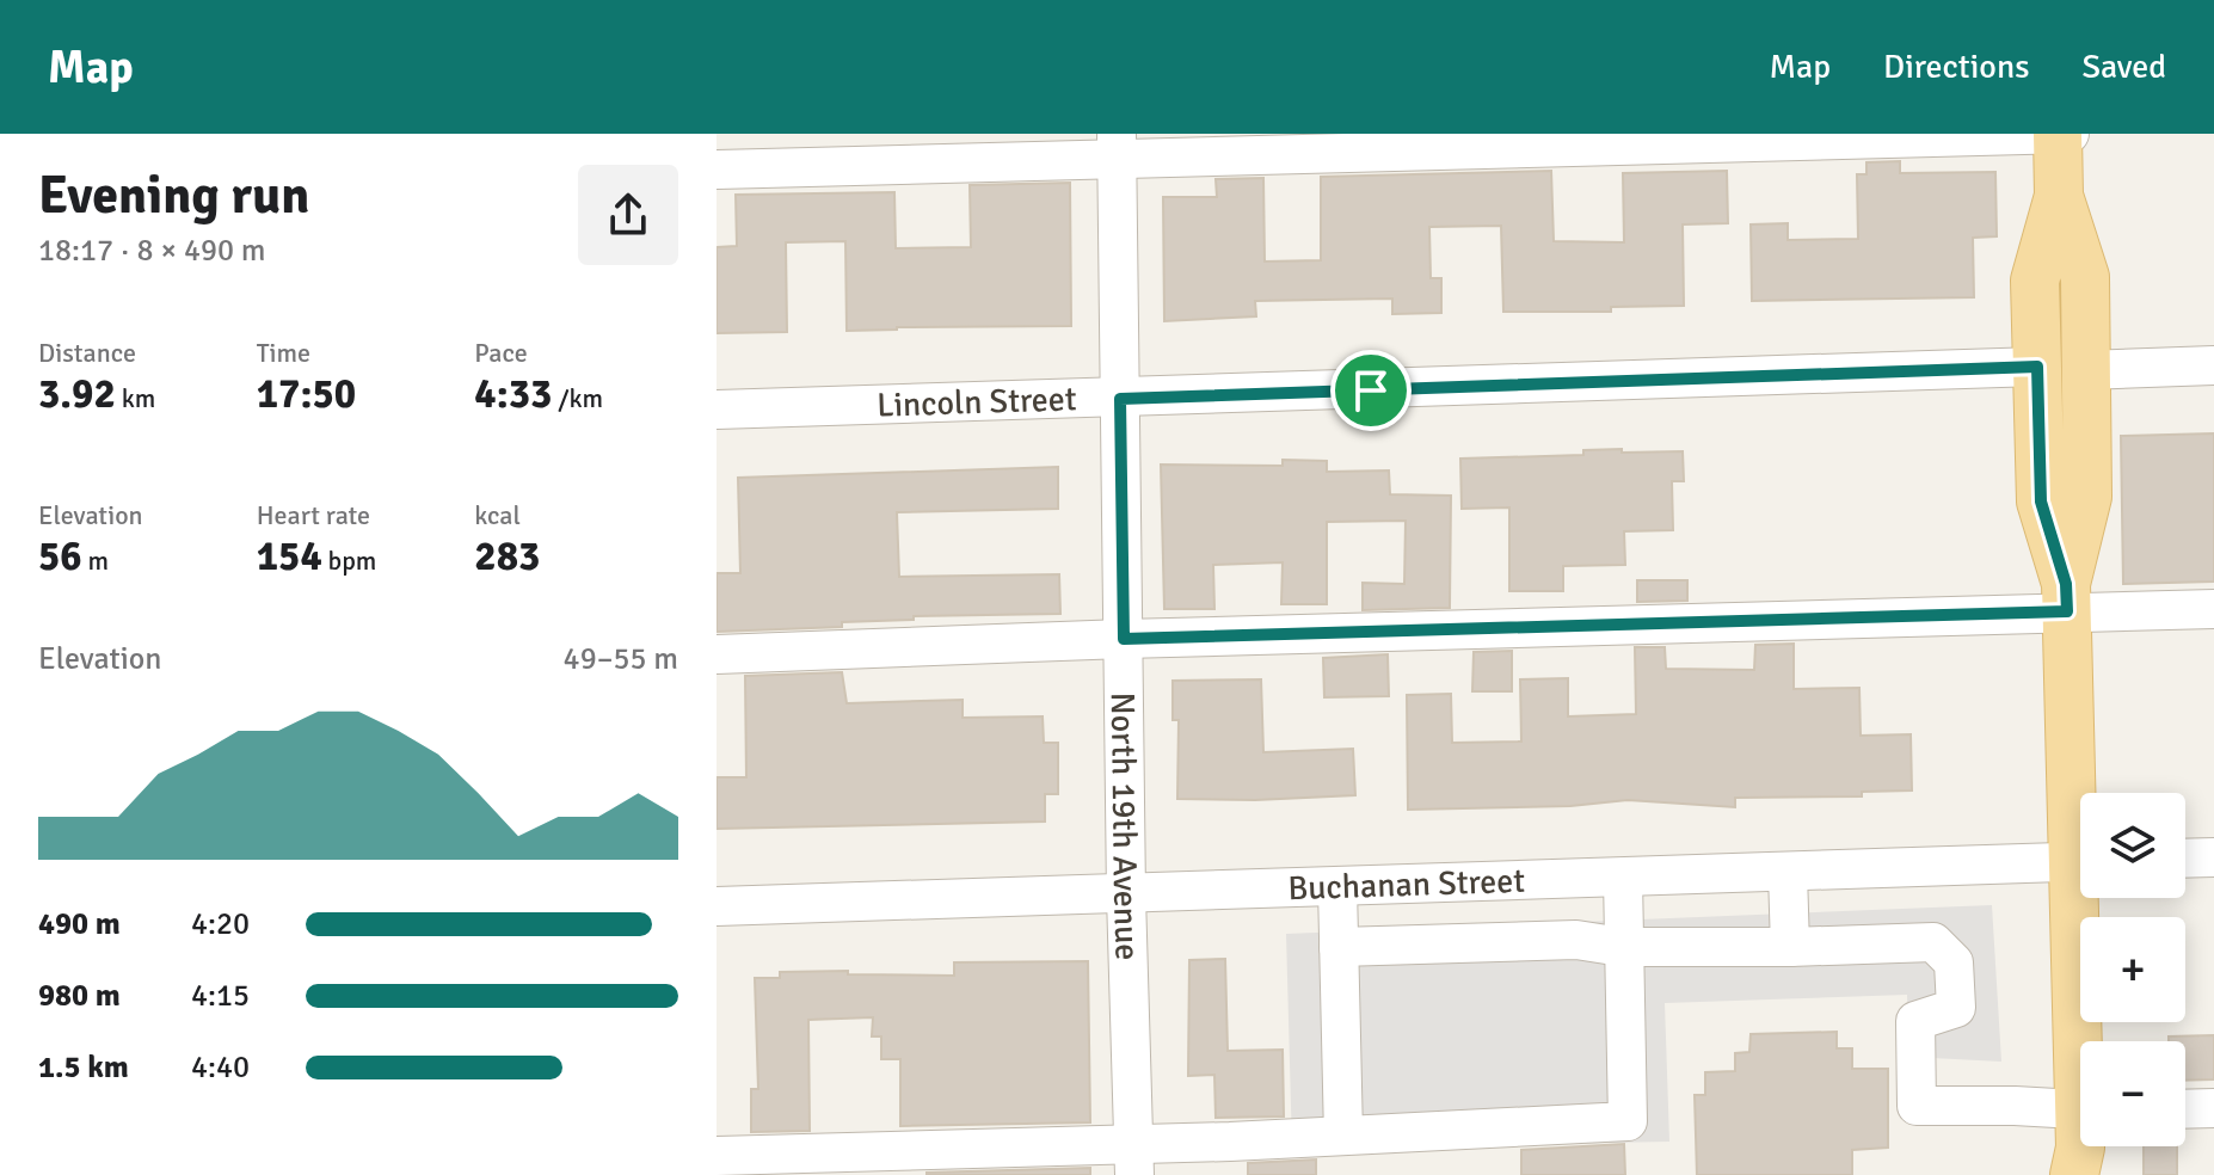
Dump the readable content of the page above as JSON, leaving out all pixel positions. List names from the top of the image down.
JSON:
{
  "streets": {
    "street": ["Lincoln Street", "North 19th Avenue", "Buchanan Street"]
  },
  "crossings": [
    ["Lincoln Street", "North 19th Avenue"],
    ["North 19th Avenue", "Buchanan Street"]
  ],
  "page": {
    "header": "Map",
    "nav": ["Map", "Directions", "Saved"],
    "heading": ["Evening run", "18:17 · 8 × 490 m"],
    "stats": [
      ["Distance", "3.92 km"],
      ["Time", "17:50"],
      ["Pace", "4:33 /km"],
      ["Elevation", "56 m"],
      ["Heart rate", "154 bpm"],
      ["kcal", "283"]
    ],
    "chart": ["Elevation", "49–55 m"],
    "map_buttons": ["+", "−"],
    "list": [
      {
        "name": "490 m",
        "note": "4:20"
      },
      {
        "name": "980 m",
        "note": "4:15"
      },
      {
        "name": "1.5 km",
        "note": "4:40"
      }
    ]
  }
}
